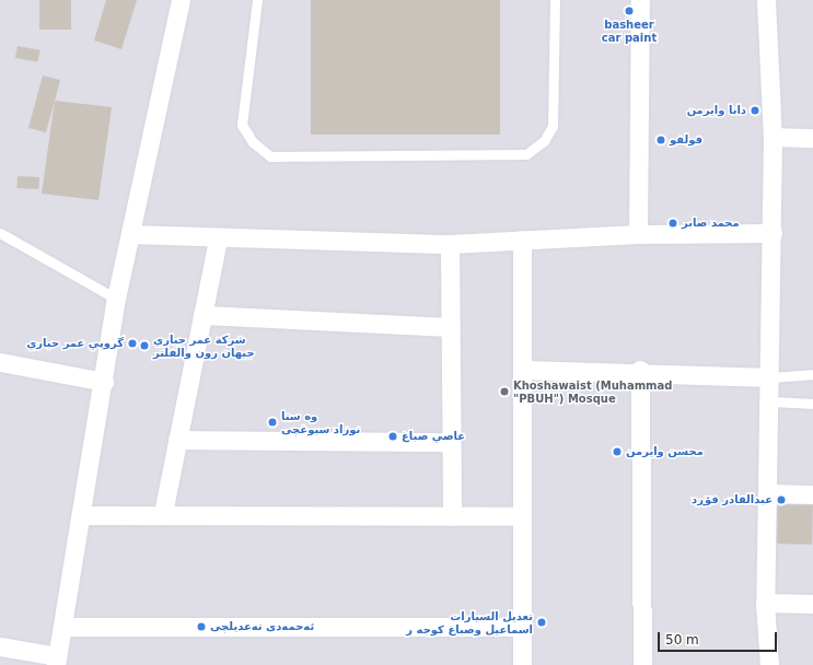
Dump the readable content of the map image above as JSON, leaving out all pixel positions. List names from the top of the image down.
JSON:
{
  "places": [
    "basheer car paint",
    "دانا وایرمن",
    "فولفو",
    "محمد صابر",
    "گروپي عمر حباري",
    "شركة عمر حباري جيھان رون والفلتر",
    "Khoshawaist (Muhammad \"PBUH\") Mosque",
    "وه ستا نوزاد سبوغچى",
    "عاصي صباغ",
    "محسن وایرمن",
    "عبدالقادر فۆڕد",
    "تعديل السيارات اسماعيل وصباغ كوجه ر",
    "ئەحمەدی تەعدیلچی"
  ],
  "scale_bar": "50 m"
}
